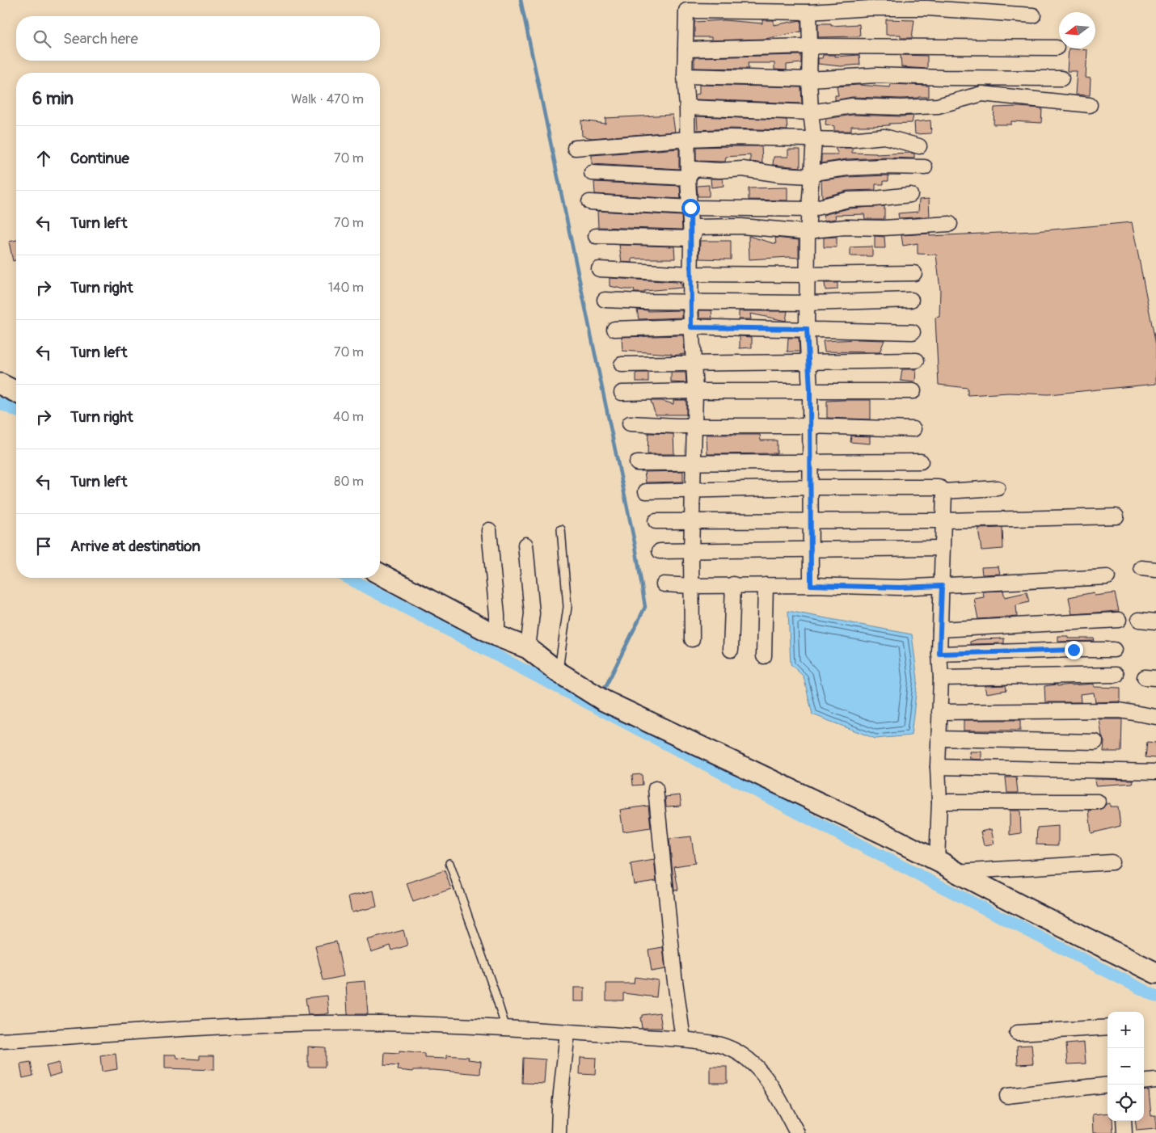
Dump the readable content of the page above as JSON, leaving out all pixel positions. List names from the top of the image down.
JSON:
{
  "north": "left",
  "page": {
    "search": "Search here",
    "heading": ["6 min", "Walk · 470 m"],
    "list": [
      ["Continue", "70 m"],
      ["Turn left", "70 m"],
      ["Turn right", "140 m"],
      ["Turn left", "70 m"],
      ["Turn right", "40 m"],
      ["Turn left", "80 m"],
      "Arrive at destination"
    ],
    "map_buttons": ["+", "−"]
  }
}
